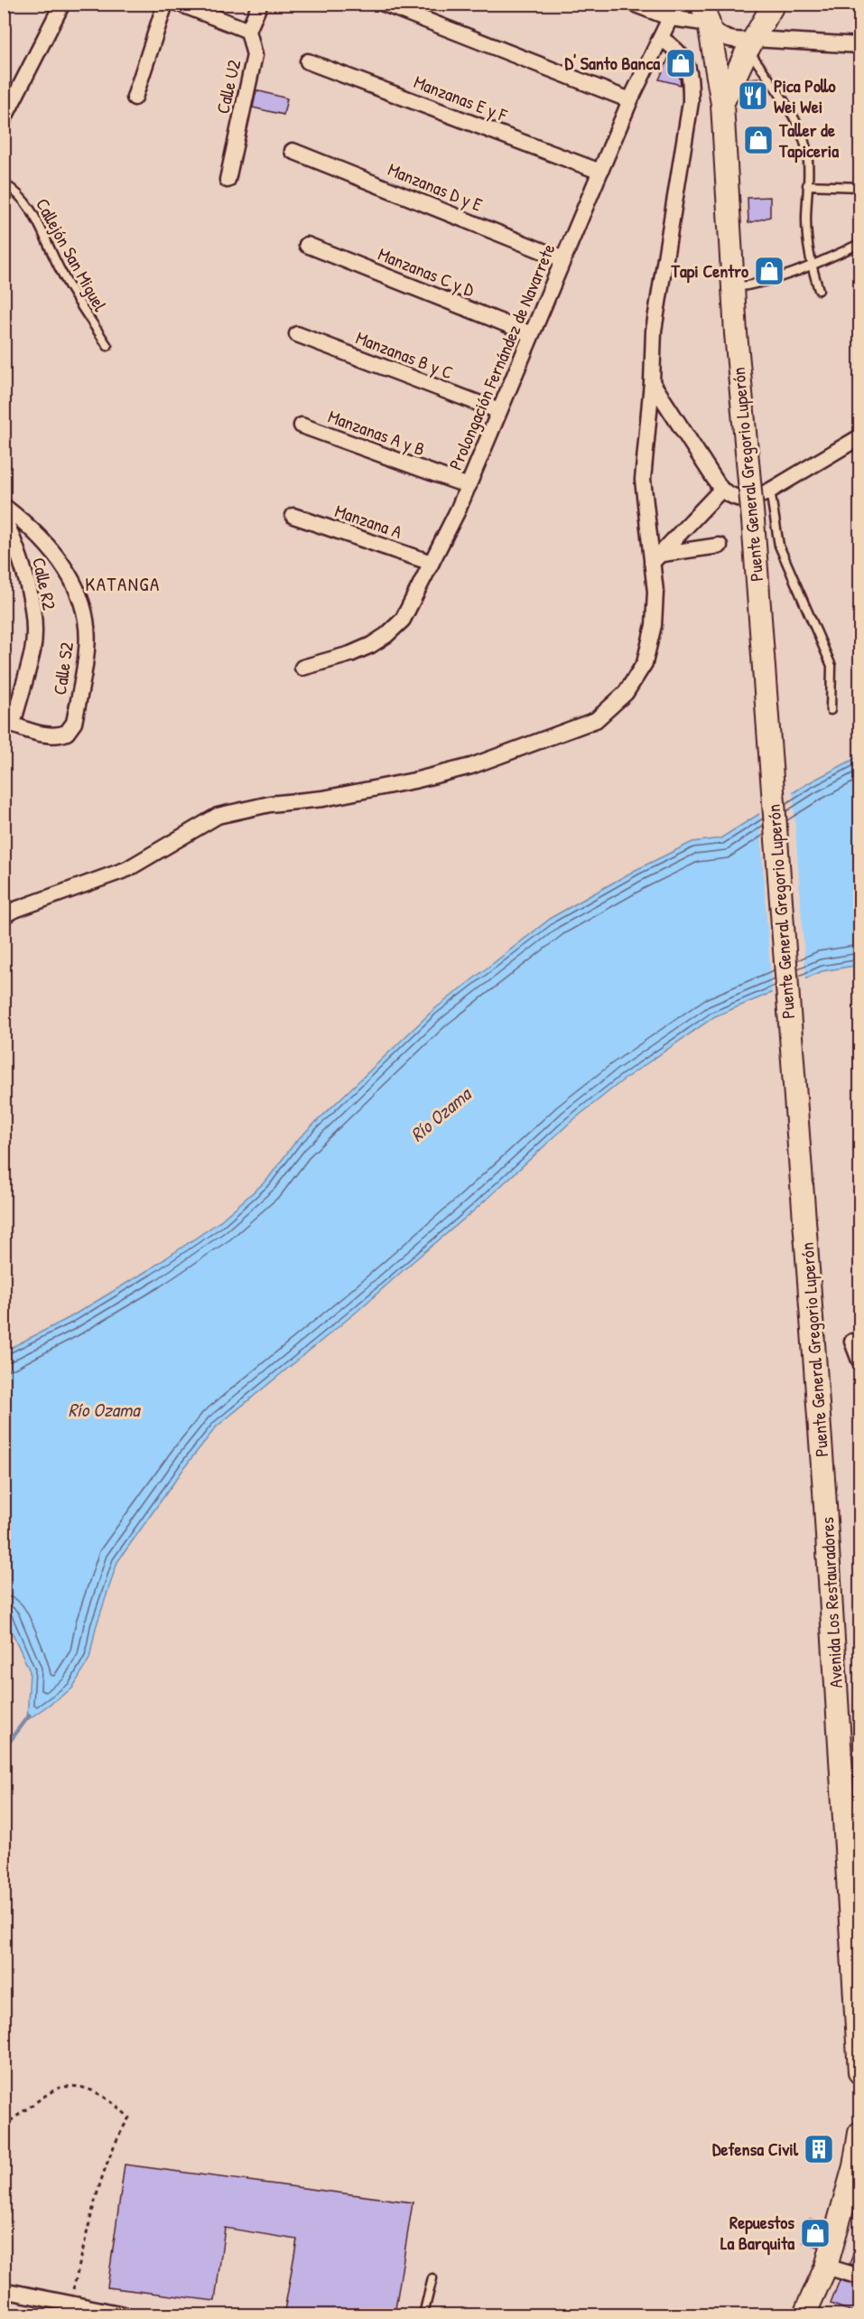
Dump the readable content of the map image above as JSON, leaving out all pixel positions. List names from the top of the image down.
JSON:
{
  "streets": {
    "street": [
      "Calle U2",
      "Manzanas E y F",
      "Manzanas D y E",
      "Manzanas C y D",
      "Manzanas B y C",
      "Prolongación Fernández de Navarrete",
      "Manzanas A y B",
      "Puente General Gregorio Luperón",
      "Manzana A",
      "Calle R2",
      "Calle S2",
      "Avenida Los Restauradores"
    ],
    "lane": ["Callejón San Miguel"]
  },
  "crossings": [
    ["Manzanas E y F", "Prolongación Fernández de Navarrete"],
    ["Manzanas D y E", "Prolongación Fernández de Navarrete"],
    ["Manzanas C y D", "Prolongación Fernández de Navarrete"],
    ["Manzanas B y C", "Prolongación Fernández de Navarrete"],
    ["Prolongación Fernández de Navarrete", "Manzanas A y B"],
    ["Prolongación Fernández de Navarrete", "Manzana A"],
    ["Puente General Gregorio Luperón", "Avenida Los Restauradores"],
    ["Calle R2", "Calle S2"]
  ],
  "districts": ["KATANGA"],
  "water": ["Río Ozama"],
  "places": {
    "shop": [
      "D' Santo Banca",
      "Taller de Tapiceria",
      "Tapi Centro",
      "Repuestos La Barquita"
    ],
    "restaurant": ["Pica Pollo Wei Wei"],
    "building": ["Defensa Civil"]
  }
}
